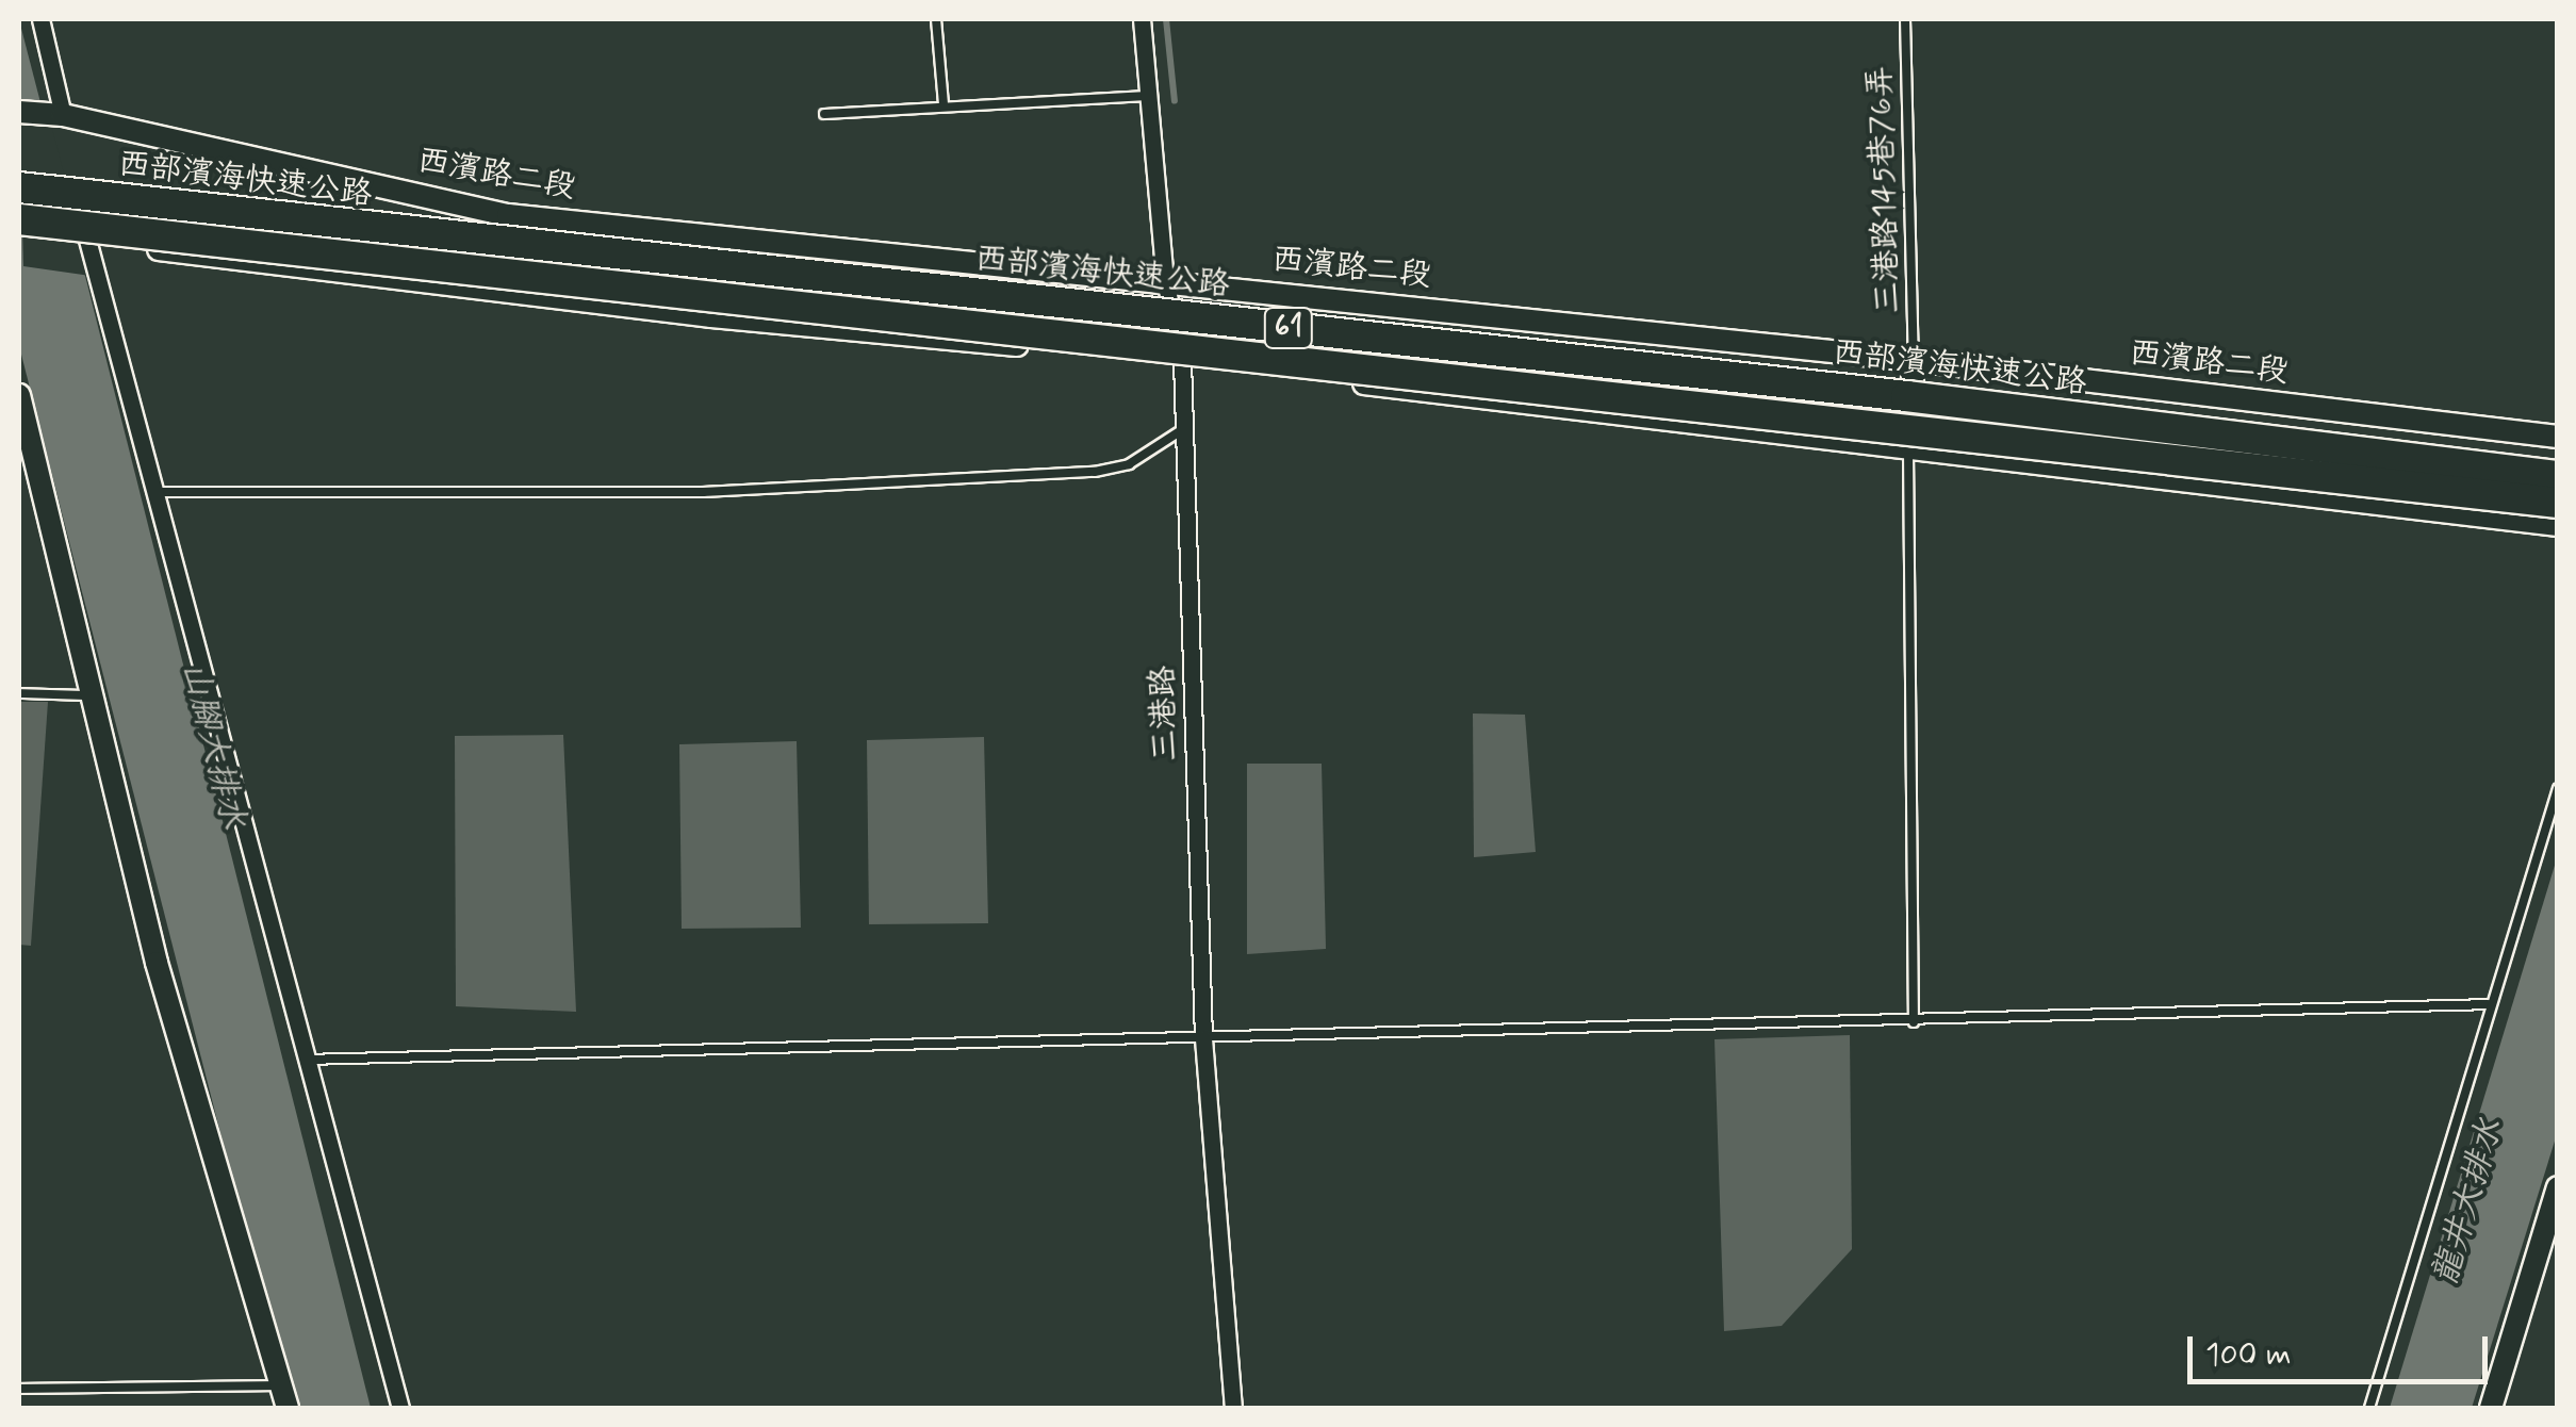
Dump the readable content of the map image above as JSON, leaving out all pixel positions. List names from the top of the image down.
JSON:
{
  "streets": {
    "highway": ["西部濱海快速公路", "61"],
    "street": ["西濱路二段", "三港路"],
    "lane": ["三港路145巷76弄"]
  },
  "crossings": [
    ["西濱路二段", "三港路145巷76弄"],
    ["西濱路二段", "三港路"]
  ],
  "water": ["山腳大排水", "龍井大排水"],
  "scale_bar": "100 m"
}
